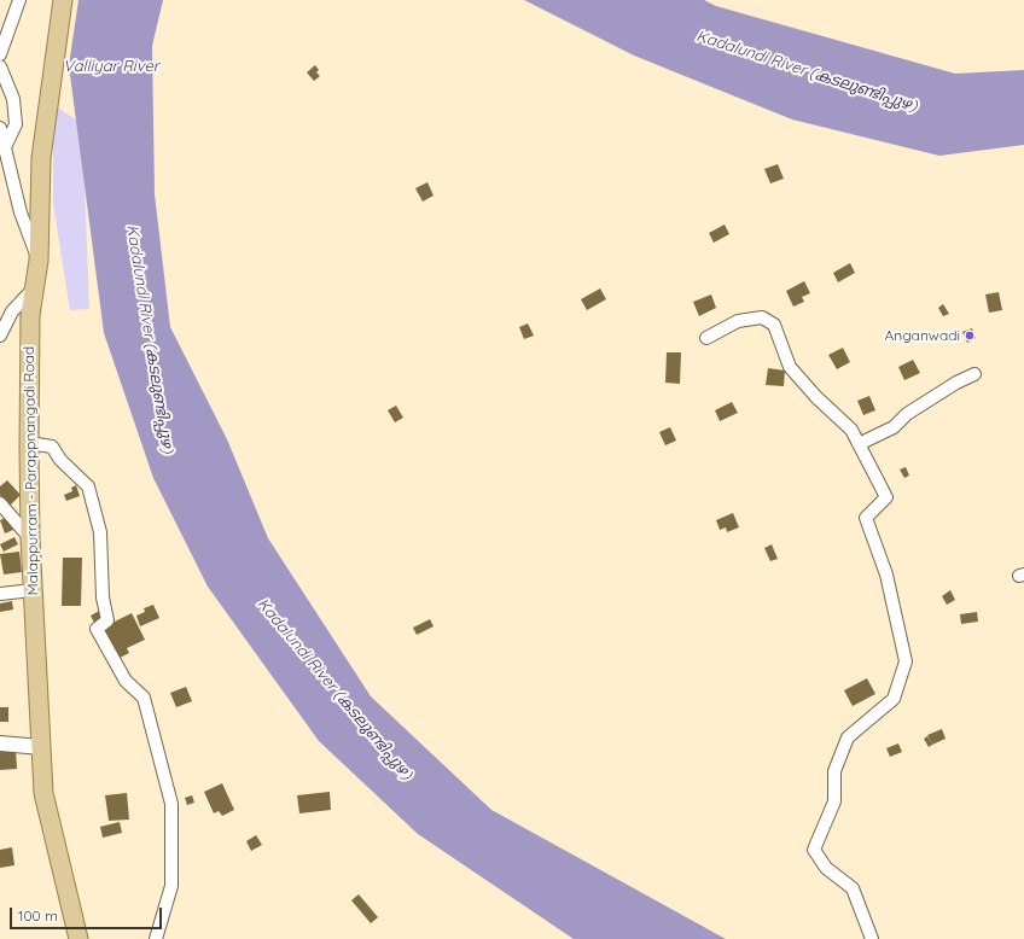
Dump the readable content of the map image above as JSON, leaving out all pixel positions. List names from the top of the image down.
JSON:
{
  "streets": {
    "main road": ["Malappurram - Parappnangadi Road"]
  },
  "water": ["Valliyar River", "Kadalundi River (കടലുണ്ടിപ്പുഴ)"],
  "places": ["Anganwadi"],
  "scale_bar": "100 m"
}
